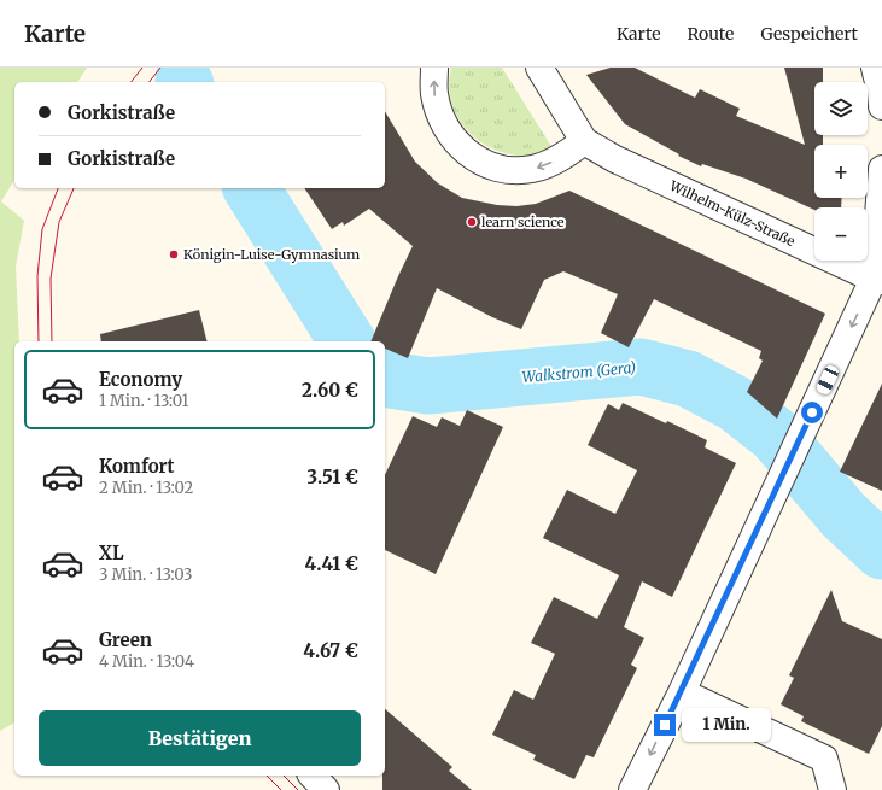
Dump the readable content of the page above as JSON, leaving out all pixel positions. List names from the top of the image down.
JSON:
{
  "streets": {
    "street": ["Wilhelm-Külz-Straße"]
  },
  "water": ["Walkstrom (Gera)"],
  "places": ["learn science", "Königin-Luise-Gymnasium"],
  "page": {
    "header": "Karte",
    "nav": ["Karte", "Route", "Gespeichert"],
    "map_buttons": ["+", "−"],
    "banner": ["Gorkistraße", "Gorkistraße"],
    "list": [
      {
        "name": "Economy",
        "note": "1 Min. · 13:01",
        "value": "2.60 €"
      },
      {
        "name": "Komfort",
        "note": "2 Min. · 13:02",
        "value": "3.51 €"
      },
      {
        "name": "XL",
        "note": "3 Min. · 13:03",
        "value": "4.41 €"
      },
      {
        "name": "Green",
        "note": "4 Min. · 13:04",
        "value": "4.67 €"
      }
    ],
    "buttons": "Bestätigen",
    "bubble": "1 Min."
  }
}
